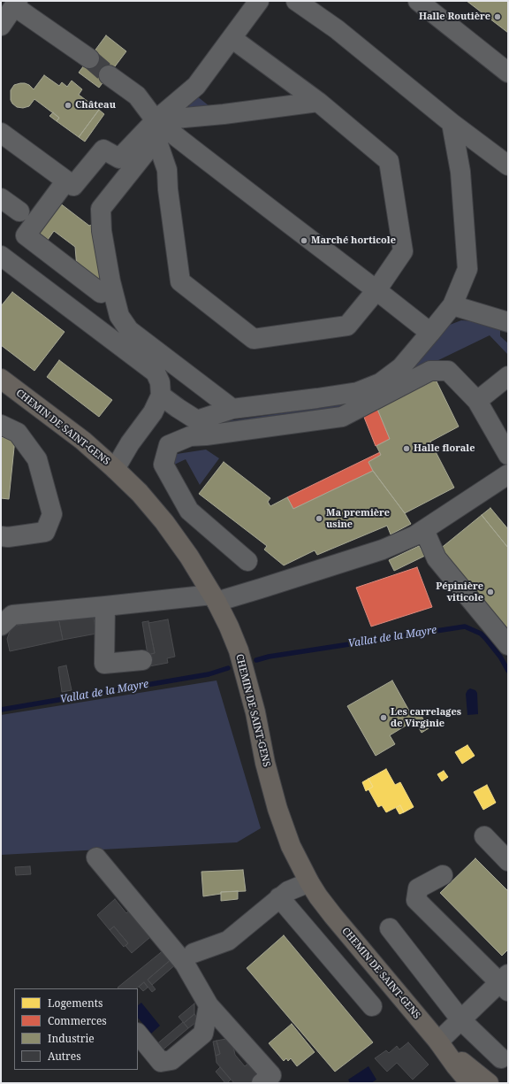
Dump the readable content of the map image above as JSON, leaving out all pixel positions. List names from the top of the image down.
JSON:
{
  "streets": {
    "main road": ["CHEMIN DE SAINT-GENS"]
  },
  "water": ["Vallat de la Mayre"],
  "places": [
    "Halle Routière",
    "Château",
    "Marché horticole",
    "Halle florale",
    "Ma première usine",
    "Pépinière viticole",
    "Les carrelages de Virginie"
  ],
  "legend": [
    "Logements",
    "Commerces",
    "Industrie",
    "Autres"
  ]
}
